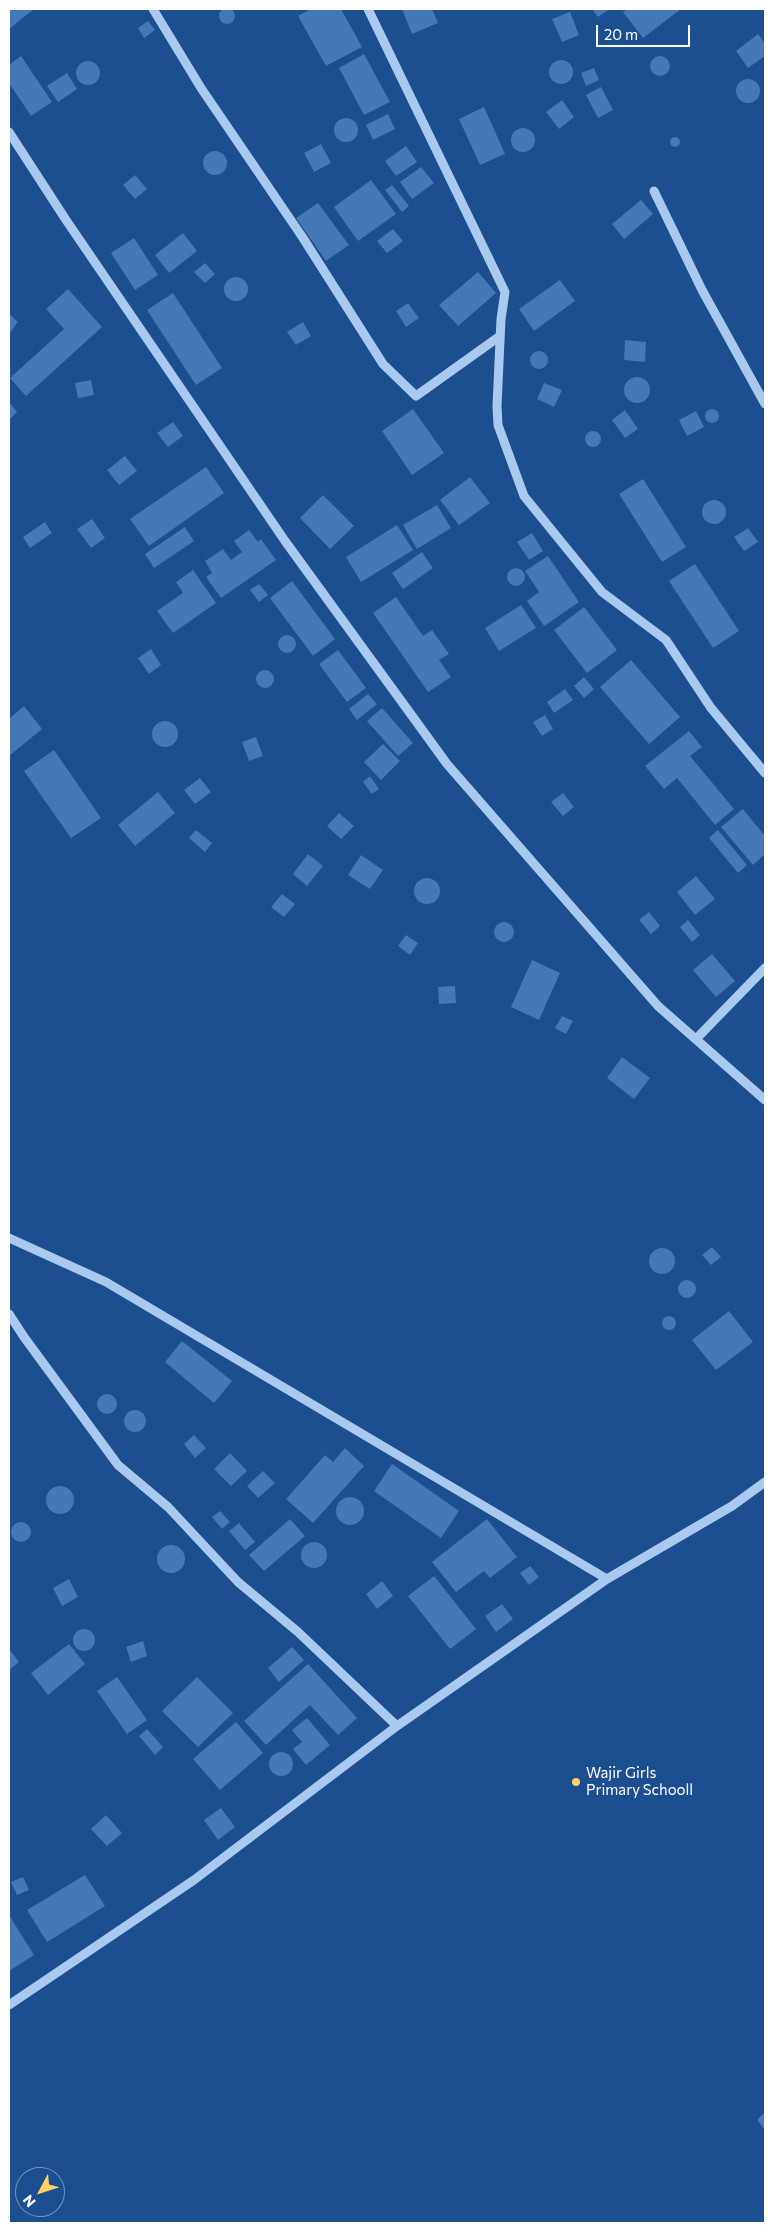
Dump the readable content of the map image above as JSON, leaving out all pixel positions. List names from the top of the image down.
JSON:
{
  "places": ["Wajir Girls Primary Schooll"],
  "scale_bar": "20 m",
  "north": "bottom left"
}
